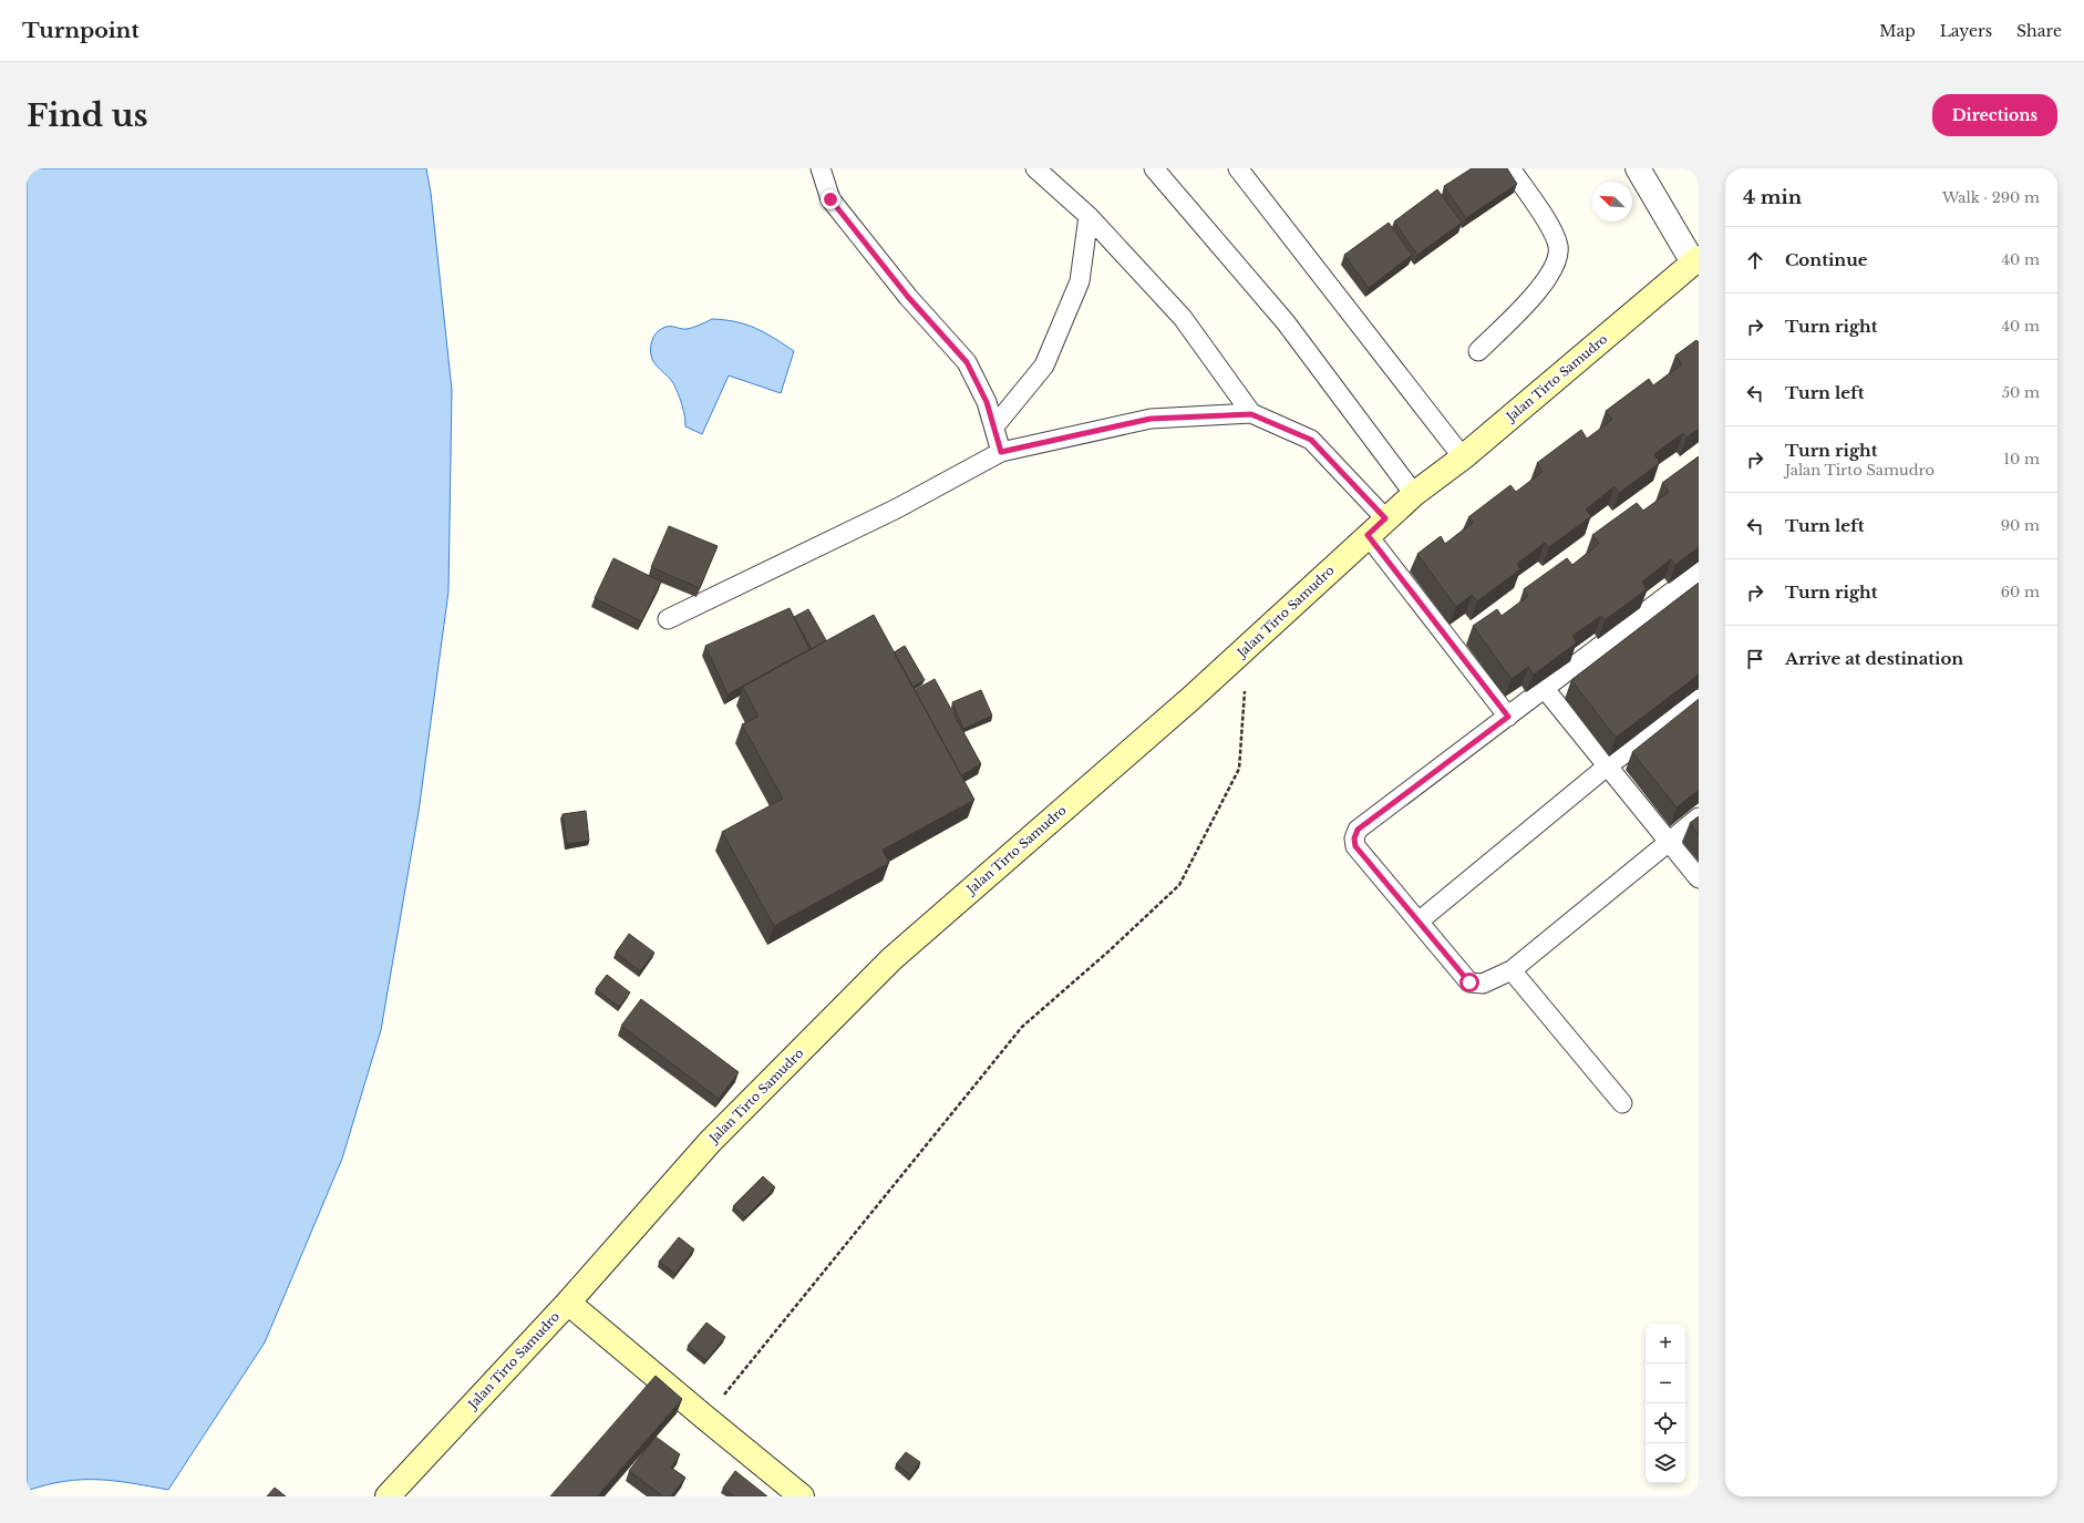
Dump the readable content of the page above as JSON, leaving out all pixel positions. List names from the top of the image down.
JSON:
{
  "streets": {
    "street": ["Jalan Tirto Samudro"]
  },
  "north": "top left",
  "page": {
    "header": "Turnpoint",
    "nav": ["Map", "Layers", "Share"],
    "buttons": "Directions",
    "title": "Find us",
    "heading": ["4 min", "Walk · 290 m"],
    "list": [
      ["Continue", "40 m"],
      ["Turn right", "40 m"],
      ["Turn left", "50 m"],
      ["Turn right", "Jalan Tirto Samudro", "10 m"],
      ["Turn left", "90 m"],
      ["Turn right", "60 m"],
      "Arrive at destination"
    ],
    "map_buttons": ["+", "−"]
  }
}
